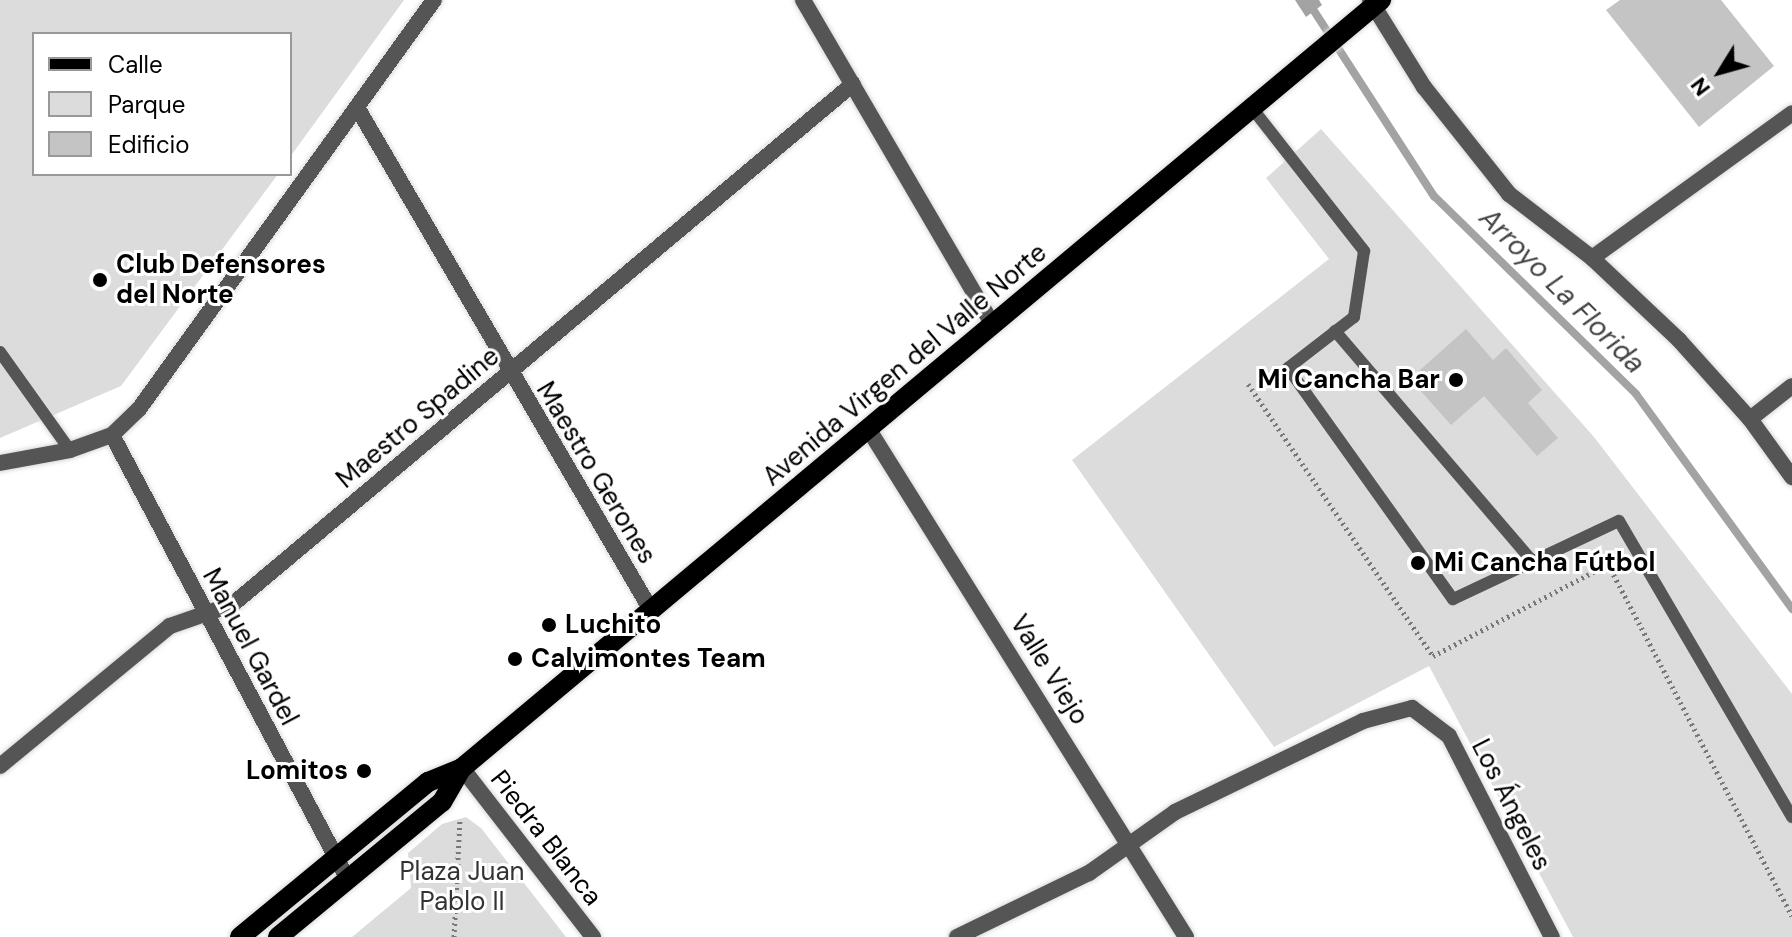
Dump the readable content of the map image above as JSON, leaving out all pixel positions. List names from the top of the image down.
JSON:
{
  "streets": {
    "main road": ["Avenida Virgen del Valle Norte"],
    "street": [
      "Maestro Spadine",
      "Maestro Gerones",
      "Manuel Gardel",
      "Valle Viejo",
      "Los Ángeles",
      "Piedra Blanca"
    ]
  },
  "crossings": [
    ["Avenida Virgen del Valle Norte", "Maestro Gerones"],
    ["Avenida Virgen del Valle Norte", "Manuel Gardel"],
    ["Avenida Virgen del Valle Norte", "Valle Viejo"],
    ["Avenida Virgen del Valle Norte", "Piedra Blanca"],
    ["Maestro Spadine", "Maestro Gerones"],
    ["Maestro Spadine", "Manuel Gardel"],
    ["Valle Viejo", "Los Ángeles"]
  ],
  "water": ["Arroyo La Florida"],
  "parks": ["Plaza Juan Pablo II"],
  "places": [
    "Club Defensores del Norte",
    "Mi Cancha Bar",
    "Mi Cancha Fútbol",
    "Luchito",
    "Calvimontes Team",
    "Lomitos"
  ],
  "legend": ["Calle", "Parque", "Edificio"],
  "north": "bottom left"
}
